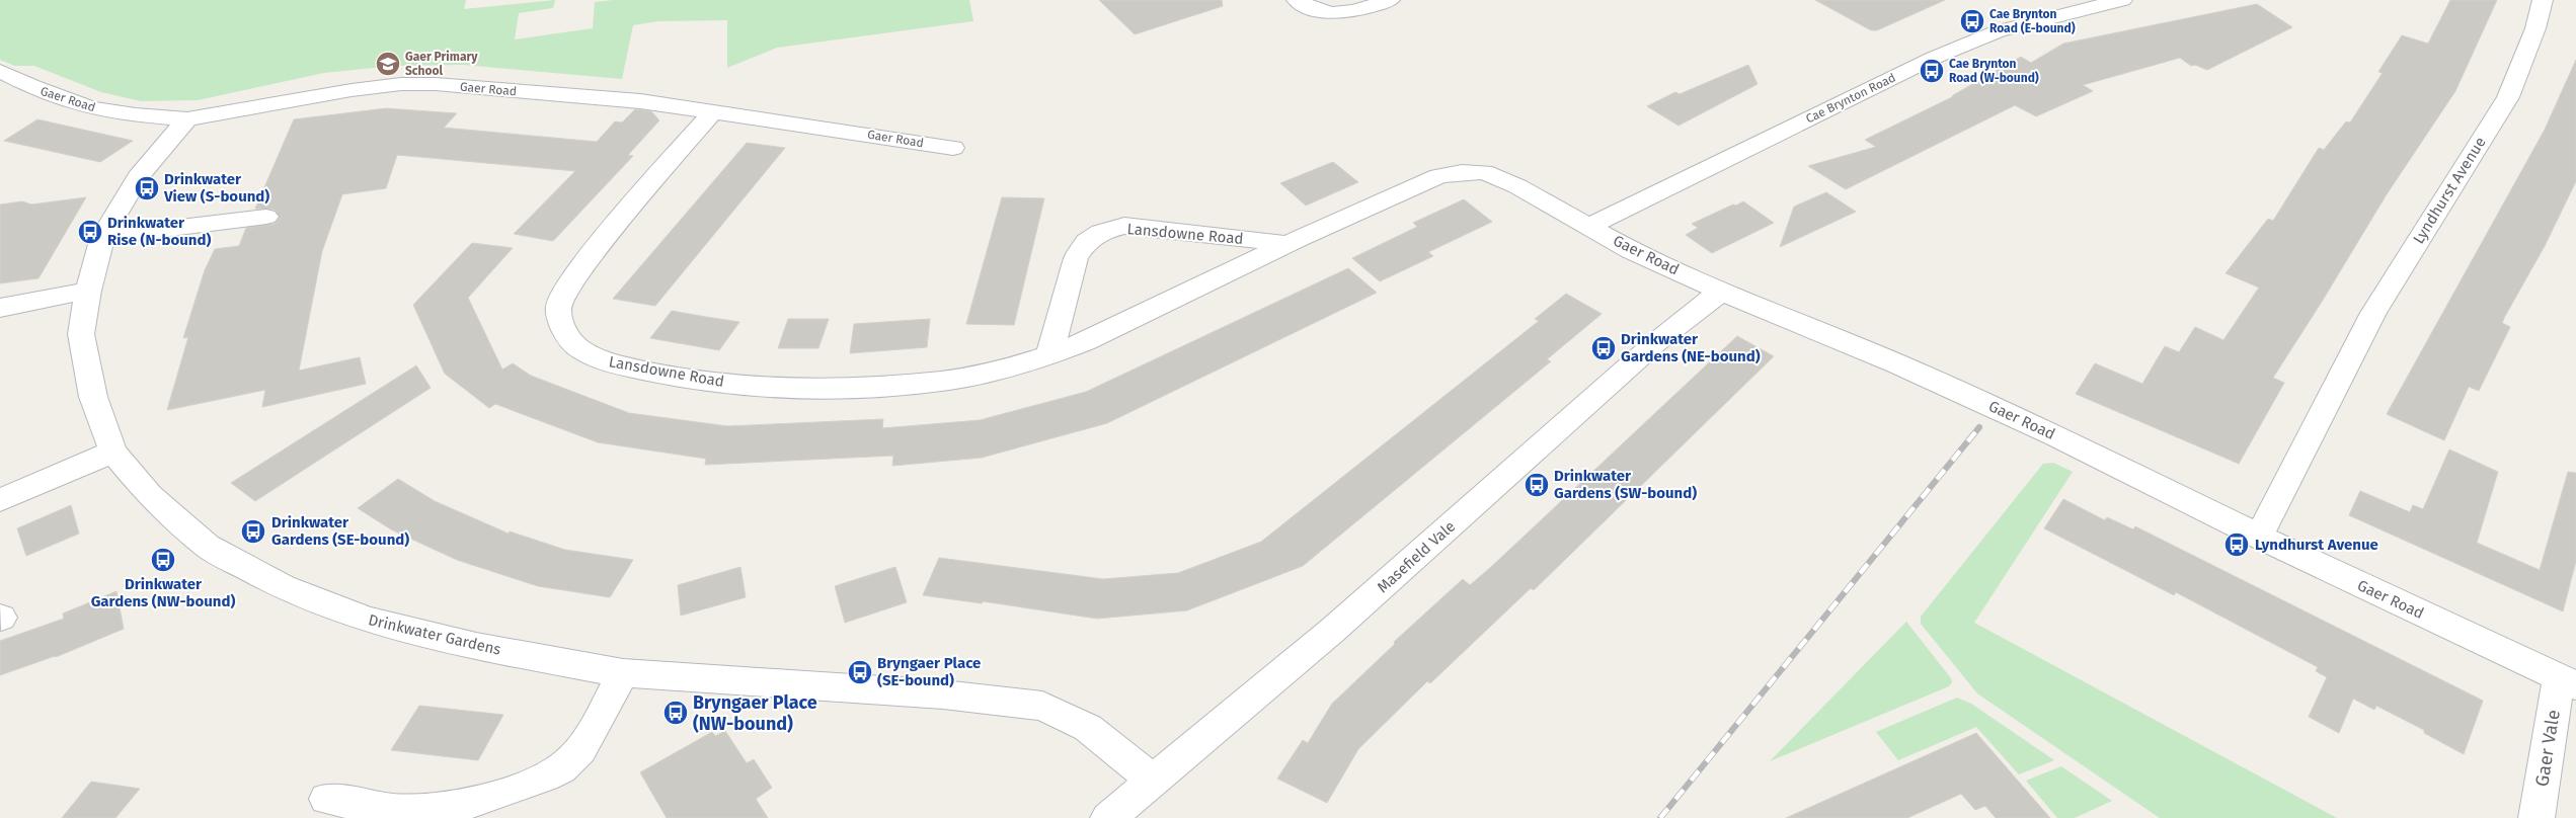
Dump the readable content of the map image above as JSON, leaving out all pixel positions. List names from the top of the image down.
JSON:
{
  "streets": {
    "street": [
      "Gaer Road",
      "Cae Brynton Road",
      "Lyndhurst Avenue",
      "Lansdowne Road",
      "Masefield Vale",
      "Drinkwater Gardens",
      "Gaer Vale"
    ]
  },
  "crossings": [
    ["Gaer Road", "Cae Brynton Road"],
    ["Gaer Road", "Lyndhurst Avenue"],
    ["Gaer Road", "Lansdowne Road"],
    ["Gaer Road", "Masefield Vale"],
    ["Gaer Road", "Drinkwater Gardens"],
    ["Gaer Road", "Gaer Vale"],
    ["Masefield Vale", "Drinkwater Gardens"]
  ],
  "places": {
    "bus stop": [
      "Cae Brynton Road (E-bound)",
      "Cae Brynton Road (W-bound)",
      "Drinkwater View (S-bound)",
      "Drinkwater Rise (N-bound)",
      "Drinkwater Gardens (NE-bound)",
      "Drinkwater Gardens (SW-bound)",
      "Drinkwater Gardens (SE-bound)",
      "Lyndhurst Avenue",
      "Drinkwater Gardens (NW-bound)",
      "Bryngaer Place (SE-bound)",
      "Bryngaer Place (NW-bound)"
    ],
    "school or university": ["Gaer Primary School"]
  }
}
